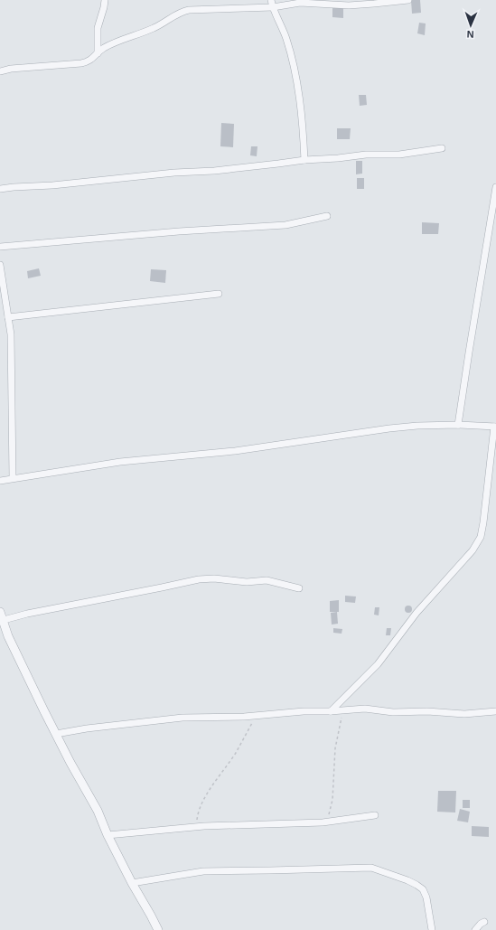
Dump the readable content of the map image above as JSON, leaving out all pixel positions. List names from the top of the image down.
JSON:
{
  "north": "bottom"
}
